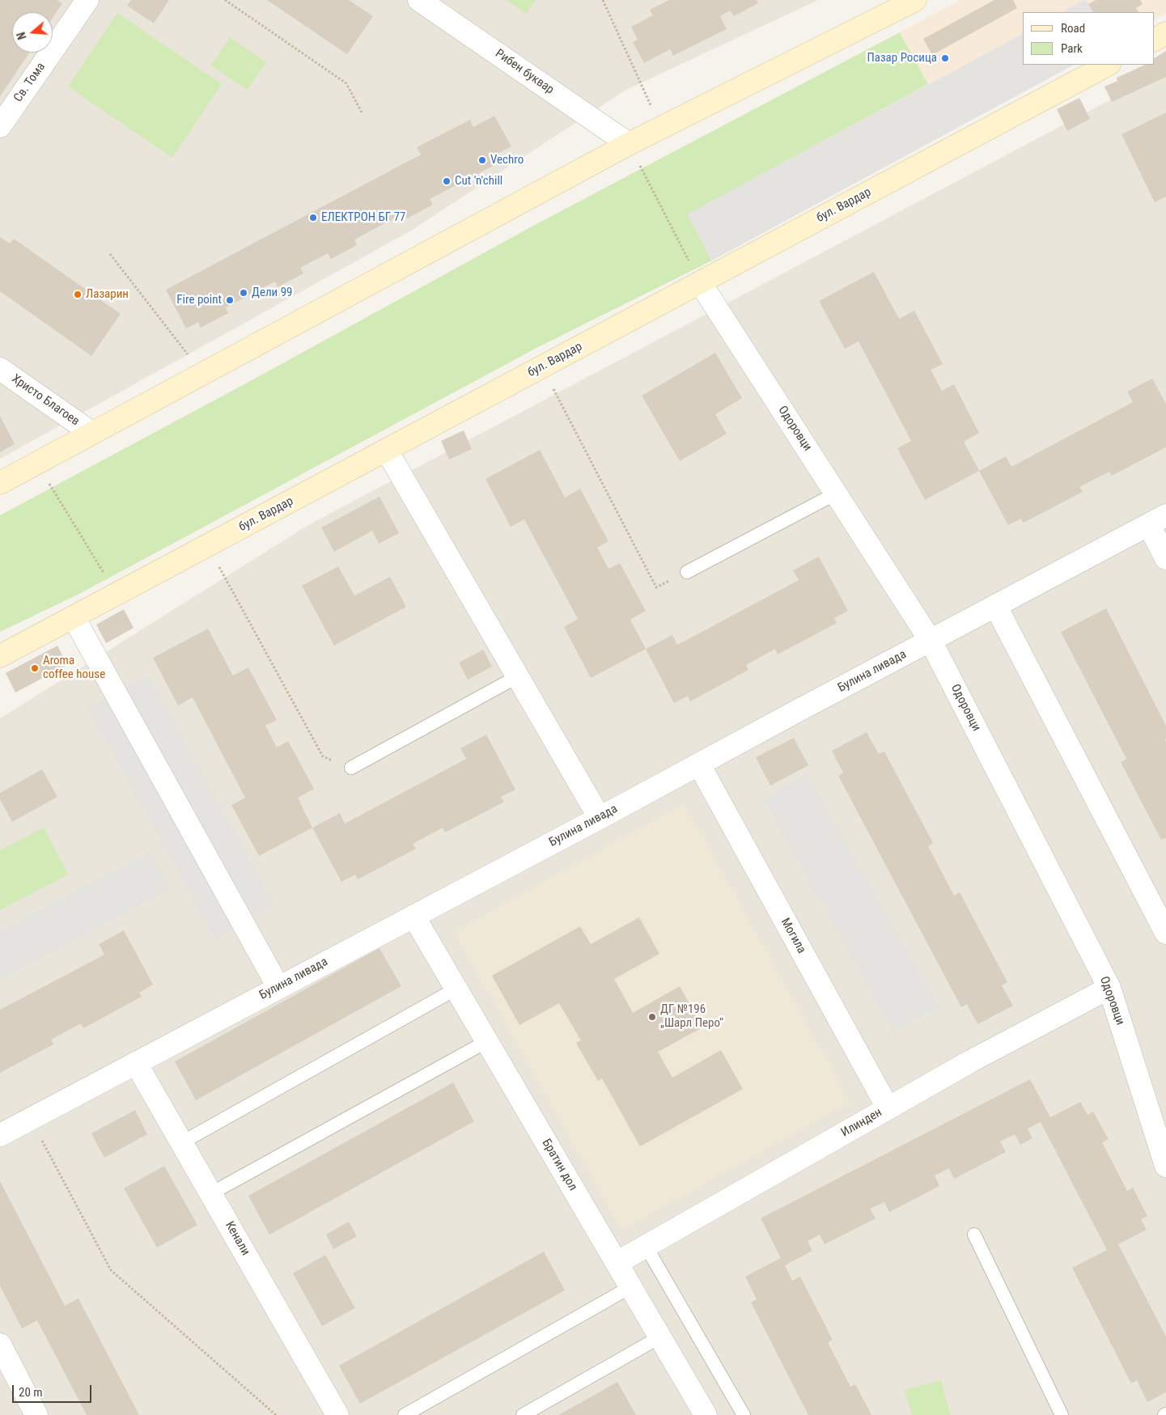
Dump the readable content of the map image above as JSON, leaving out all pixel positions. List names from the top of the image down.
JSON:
{
  "streets": {
    "street": [
      "Рибен буквар",
      "Св. Тома",
      "бул. Вардар",
      "Христо Благоев",
      "Одоровци",
      "Булина ливада",
      "Могила",
      "Илинден",
      "Братин дол",
      "Кенали"
    ]
  },
  "crossings": [
    ["бул. Вардар", "Одоровци"],
    ["Одоровци", "Булина ливада"],
    ["Одоровци", "Илинден"],
    ["Булина ливада", "Могила"],
    ["Булина ливада", "Братин дол"],
    ["Булина ливада", "Кенали"],
    ["Могила", "Илинден"],
    ["Илинден", "Братин дол"]
  ],
  "places": [
    "Пазар Росица",
    "Vechro",
    "Cut 'n'chill",
    "ЕЛЕКТРОН БГ 77",
    "Дели 99",
    "Лазарин",
    "Fire point",
    "Aroma coffee house",
    "ДГ №196 „Шарл Перо“"
  ],
  "legend": ["Road", "Park"],
  "scale_bar": "20 m",
  "north": "left"
}
